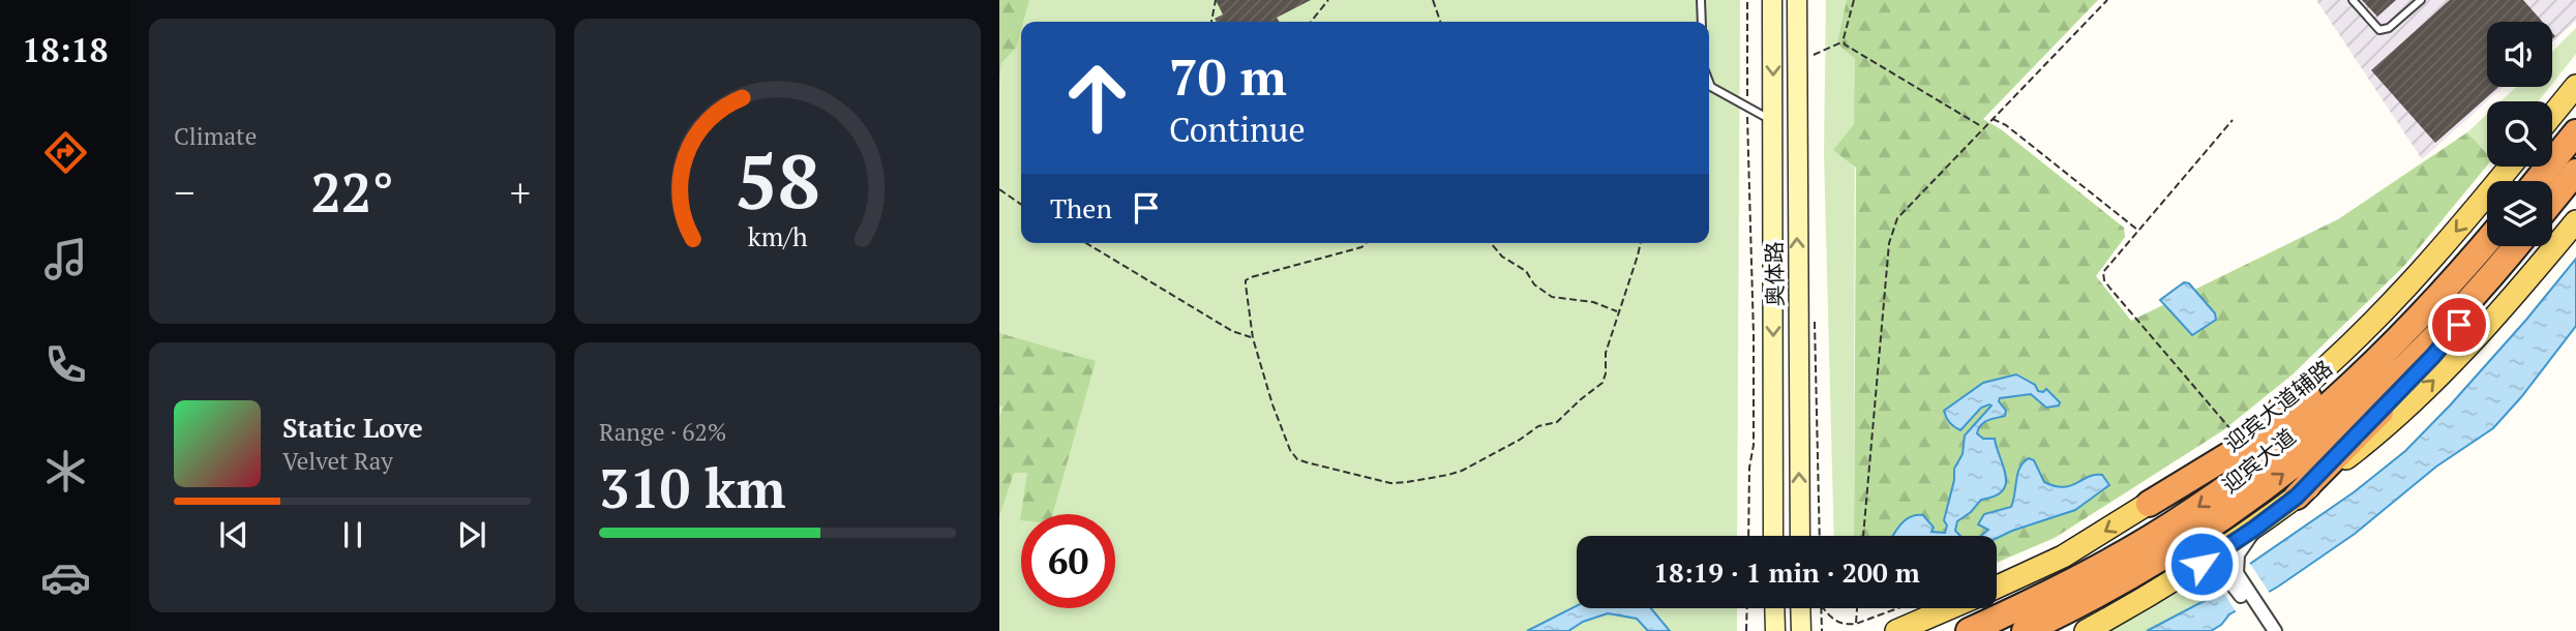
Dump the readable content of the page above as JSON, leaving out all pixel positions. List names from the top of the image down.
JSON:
{
  "streets": {
    "highway": ["迎宾大道"],
    "main road": ["奥体路", "迎宾大道辅路"]
  },
  "page": {
    "tabs": "18:18",
    "tile": [
      "Climate",
      ["Range · 62%", "310 km"]
    ],
    "turn": ["70 m", "Continue"],
    "heat": ["−", "22°", "+"],
    "then": "Then",
    "song": ["Static Love", "Velvet Ray"],
    "limit": "60",
    "trip": "18:19 · 1 min · 200 m",
    "gauge": ["58", "km/h"]
  }
}
